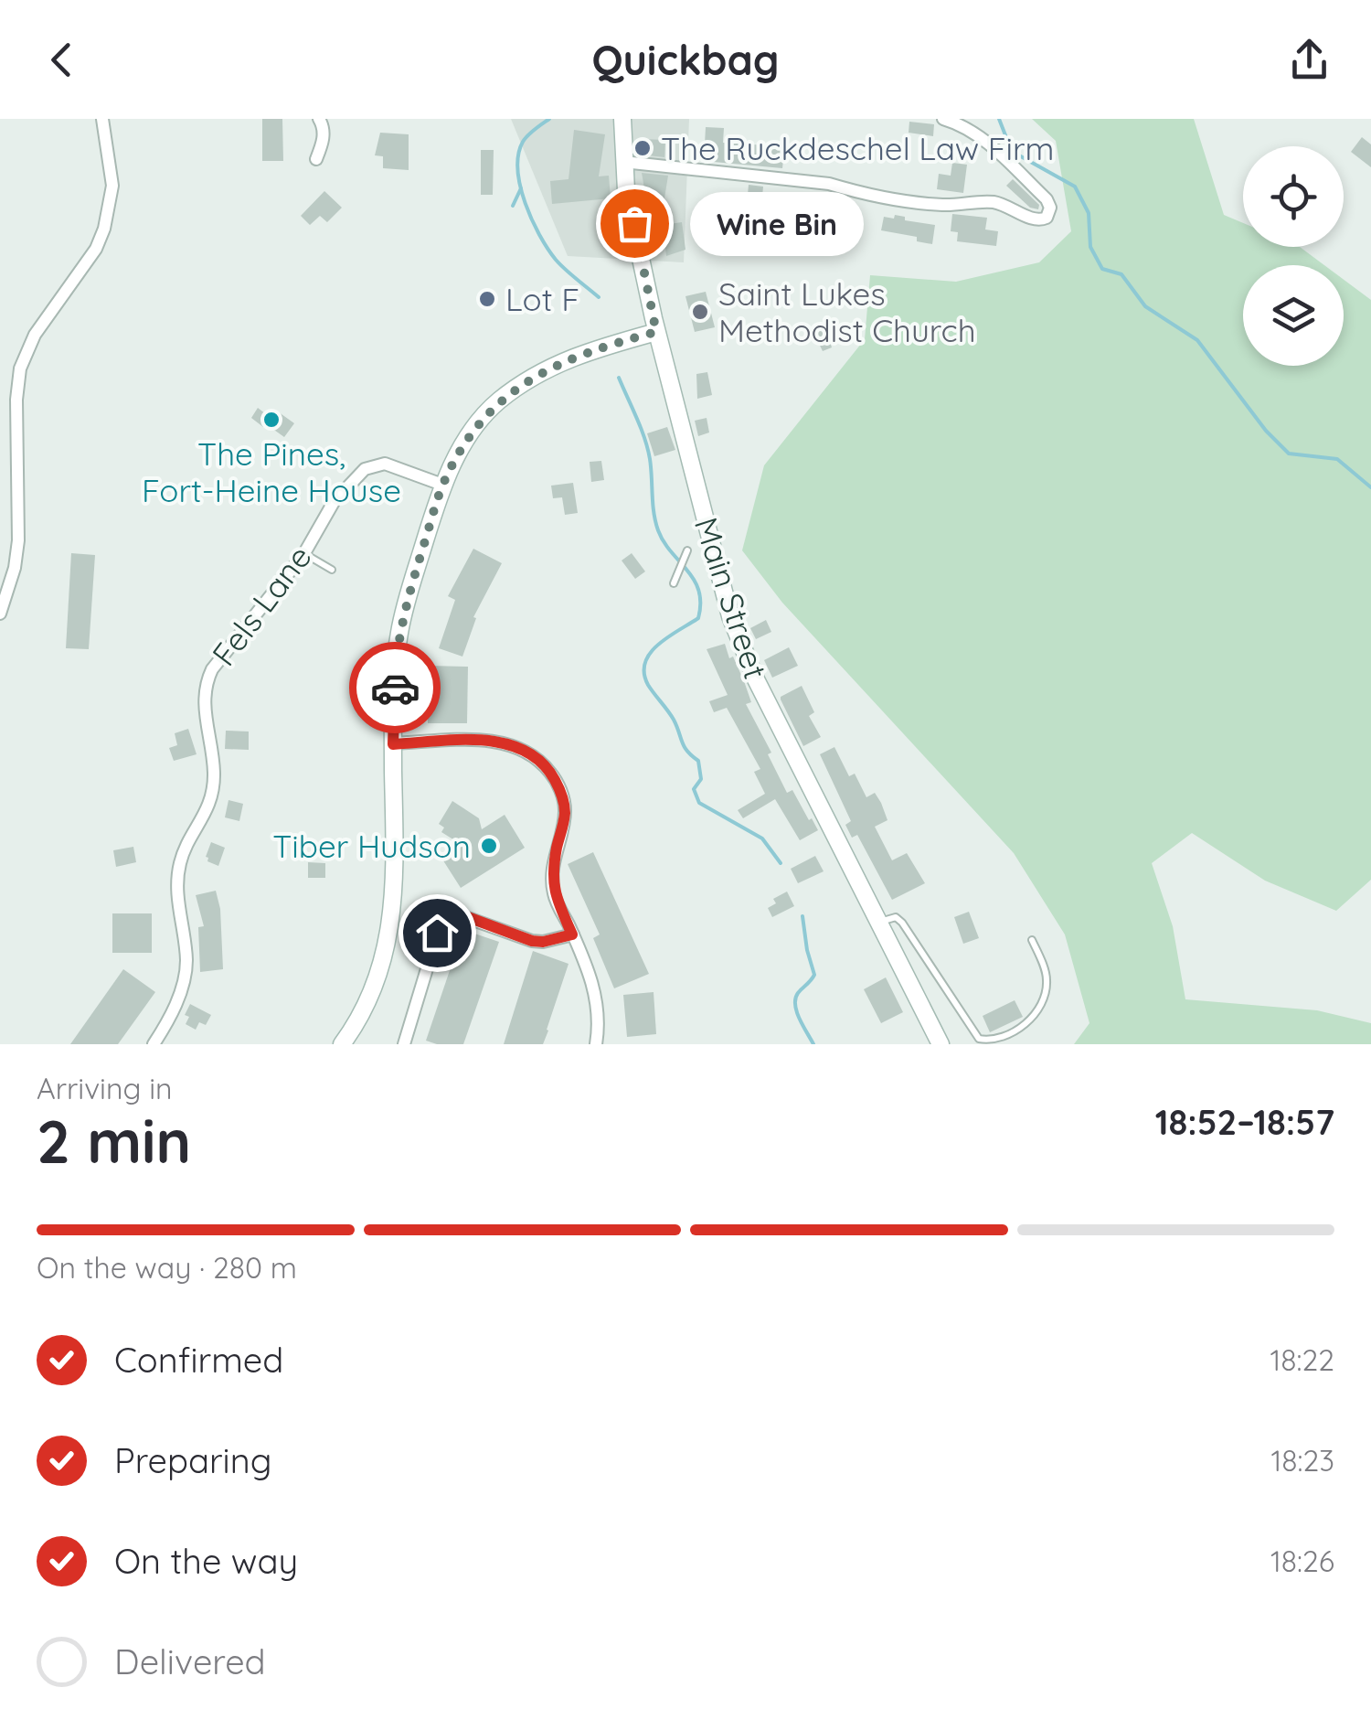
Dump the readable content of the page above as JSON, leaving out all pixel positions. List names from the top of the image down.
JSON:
{
  "streets": {
    "main road": ["Main Street"],
    "street": ["Fels Lane"]
  },
  "places": [
    "The Ruckdeschel Law Firm",
    "Wine Bin",
    "Lot F",
    "Saint Lukes Methodist Church",
    "The Pines, Fort-Heine House",
    "Tiber Hudson"
  ],
  "page": {
    "header": "Quickbag",
    "bubble": "Wine Bin",
    "heading": ["2 min", "Arriving in", "18:52–18:57"],
    "bar": "On the way · 280 m",
    "list": [
      ["Confirmed", "18:22"],
      ["Preparing", "18:23"],
      ["On the way", "18:26"],
      "Delivered"
    ]
  }
}
